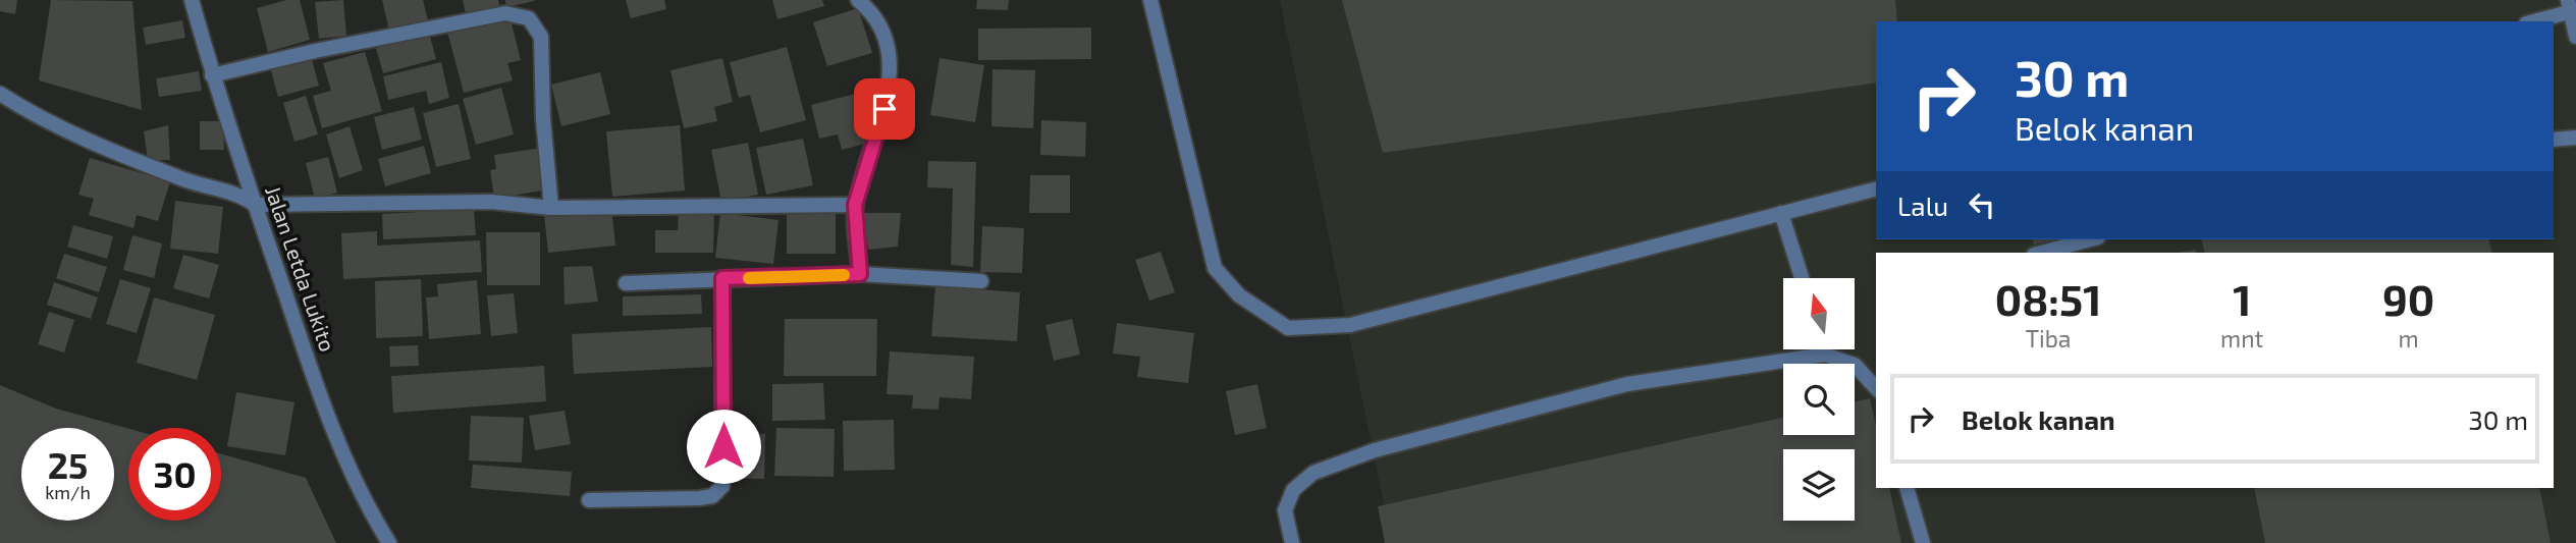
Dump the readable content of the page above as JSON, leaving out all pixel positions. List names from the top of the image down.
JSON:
{
  "streets": {
    "street": ["Jalan Letda Lukito"]
  },
  "north": "top",
  "page": {
    "turn": ["30 m", "Belok kanan"],
    "then": "Lalu",
    "eta": [
      "08:51",
      "Tiba",
      "1",
      "mnt",
      "90",
      "m"
    ],
    "list": [
      {
        "name": "Belok kanan",
        "value": "30 m"
      }
    ],
    "speed": "25 km/h",
    "limit": "30"
  }
}
